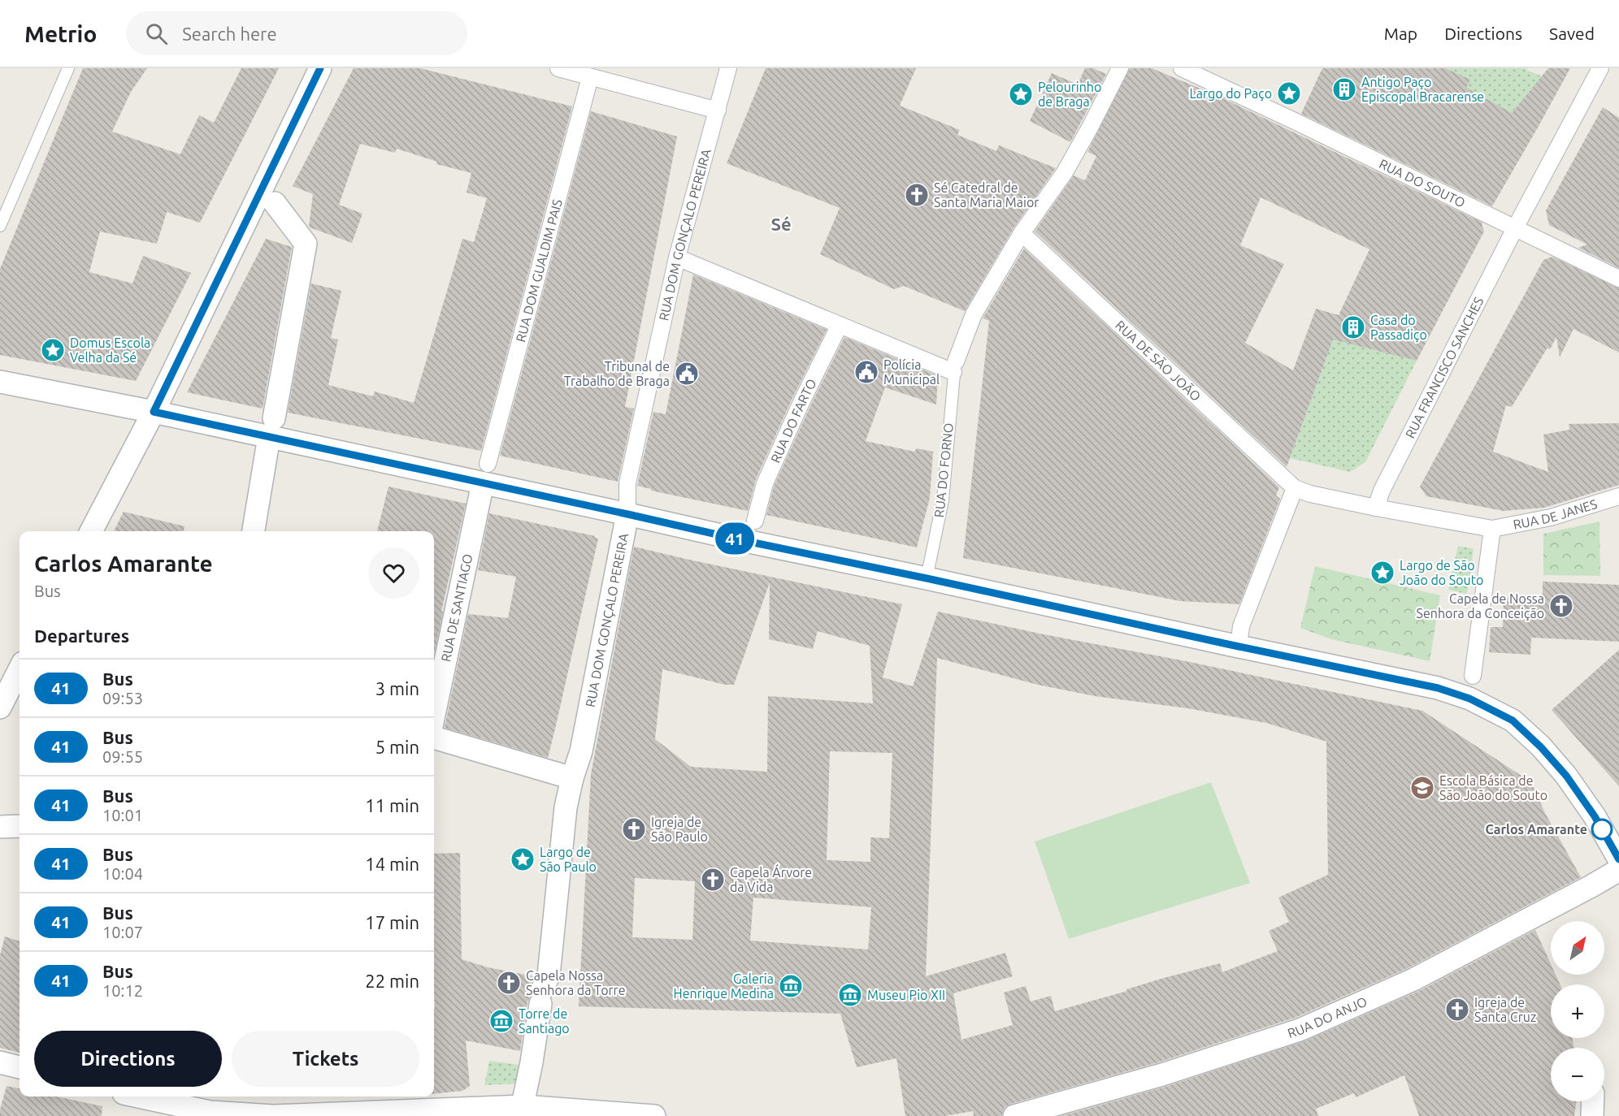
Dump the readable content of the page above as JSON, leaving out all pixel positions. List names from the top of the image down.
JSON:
{
  "streets": {
    "street": [
      "RUA DO SOUTO",
      "RUA DOM GONÇALO PEREIRA",
      "RUA DOM GUALDIM PAIS",
      "RUA DE SÃO JOÃO",
      "RUA FRANCISCO SANCHES",
      "RUA DO FARTO",
      "RUA DE JANES",
      "RUA DE SANTIAGO",
      "RUA DO ANJO"
    ],
    "lane": ["RUA DO FORNO"]
  },
  "crossings": [
    ["RUA DO SOUTO", "RUA FRANCISCO SANCHES"],
    ["RUA DOM GUALDIM PAIS", "RUA DE SANTIAGO"],
    ["RUA DE SÃO JOÃO", "RUA FRANCISCO SANCHES"],
    ["RUA DE SÃO JOÃO", "RUA DE JANES"],
    ["RUA FRANCISCO SANCHES", "RUA DE JANES"]
  ],
  "districts": ["Sé"],
  "places": {
    "building": ["Antigo Paço Episcopal Bracarense", "Casa do Passadiço"],
    "place": [
      "Largo do Paço",
      "Pelourinho de Braga",
      "Domus Escola Velha da Sé",
      "Largo de São João do Souto",
      "Largo de São Paulo"
    ],
    "church": [
      "Sé Catedral de Santa Maria Maior",
      "Capela de Nossa Senhora da Conceição",
      "Igreja de São Paulo",
      "Capela Árvore da Vida",
      "Capela Nossa Senhora da Torre",
      "Igreja de Santa Cruz"
    ],
    "public building": ["Polícia Municipal", "Tribunal de Trabalho de Braga"],
    "school or university": ["Escola Básica de São João do Souto"],
    "other": ["Carlos Amarante"],
    "museum": ["Galeria Henrique Medina", "Museu Pio XII", "Torre de Santiago"]
  },
  "lines": ["bus line 41"],
  "north": "top right",
  "page": {
    "header": "Metrio",
    "search": "Search here",
    "nav": ["Map", "Directions", "Saved"],
    "on_map": "41",
    "heading": [
      ["Carlos Amarante", "Bus"],
      "Departures"
    ],
    "list": [
      {
        "mark": "41",
        "name": "Bus",
        "note": "09:53",
        "value": "3 min"
      },
      {
        "mark": "41",
        "name": "Bus",
        "note": "09:55",
        "value": "5 min"
      },
      {
        "mark": "41",
        "name": "Bus",
        "note": "10:01",
        "value": "11 min"
      },
      {
        "mark": "41",
        "name": "Bus",
        "note": "10:04",
        "value": "14 min"
      },
      {
        "mark": "41",
        "name": "Bus",
        "note": "10:07",
        "value": "17 min"
      },
      {
        "mark": "41",
        "name": "Bus",
        "note": "10:12",
        "value": "22 min"
      }
    ],
    "map_buttons": ["+", "−"],
    "buttons": ["Directions", "Tickets"]
  }
}
